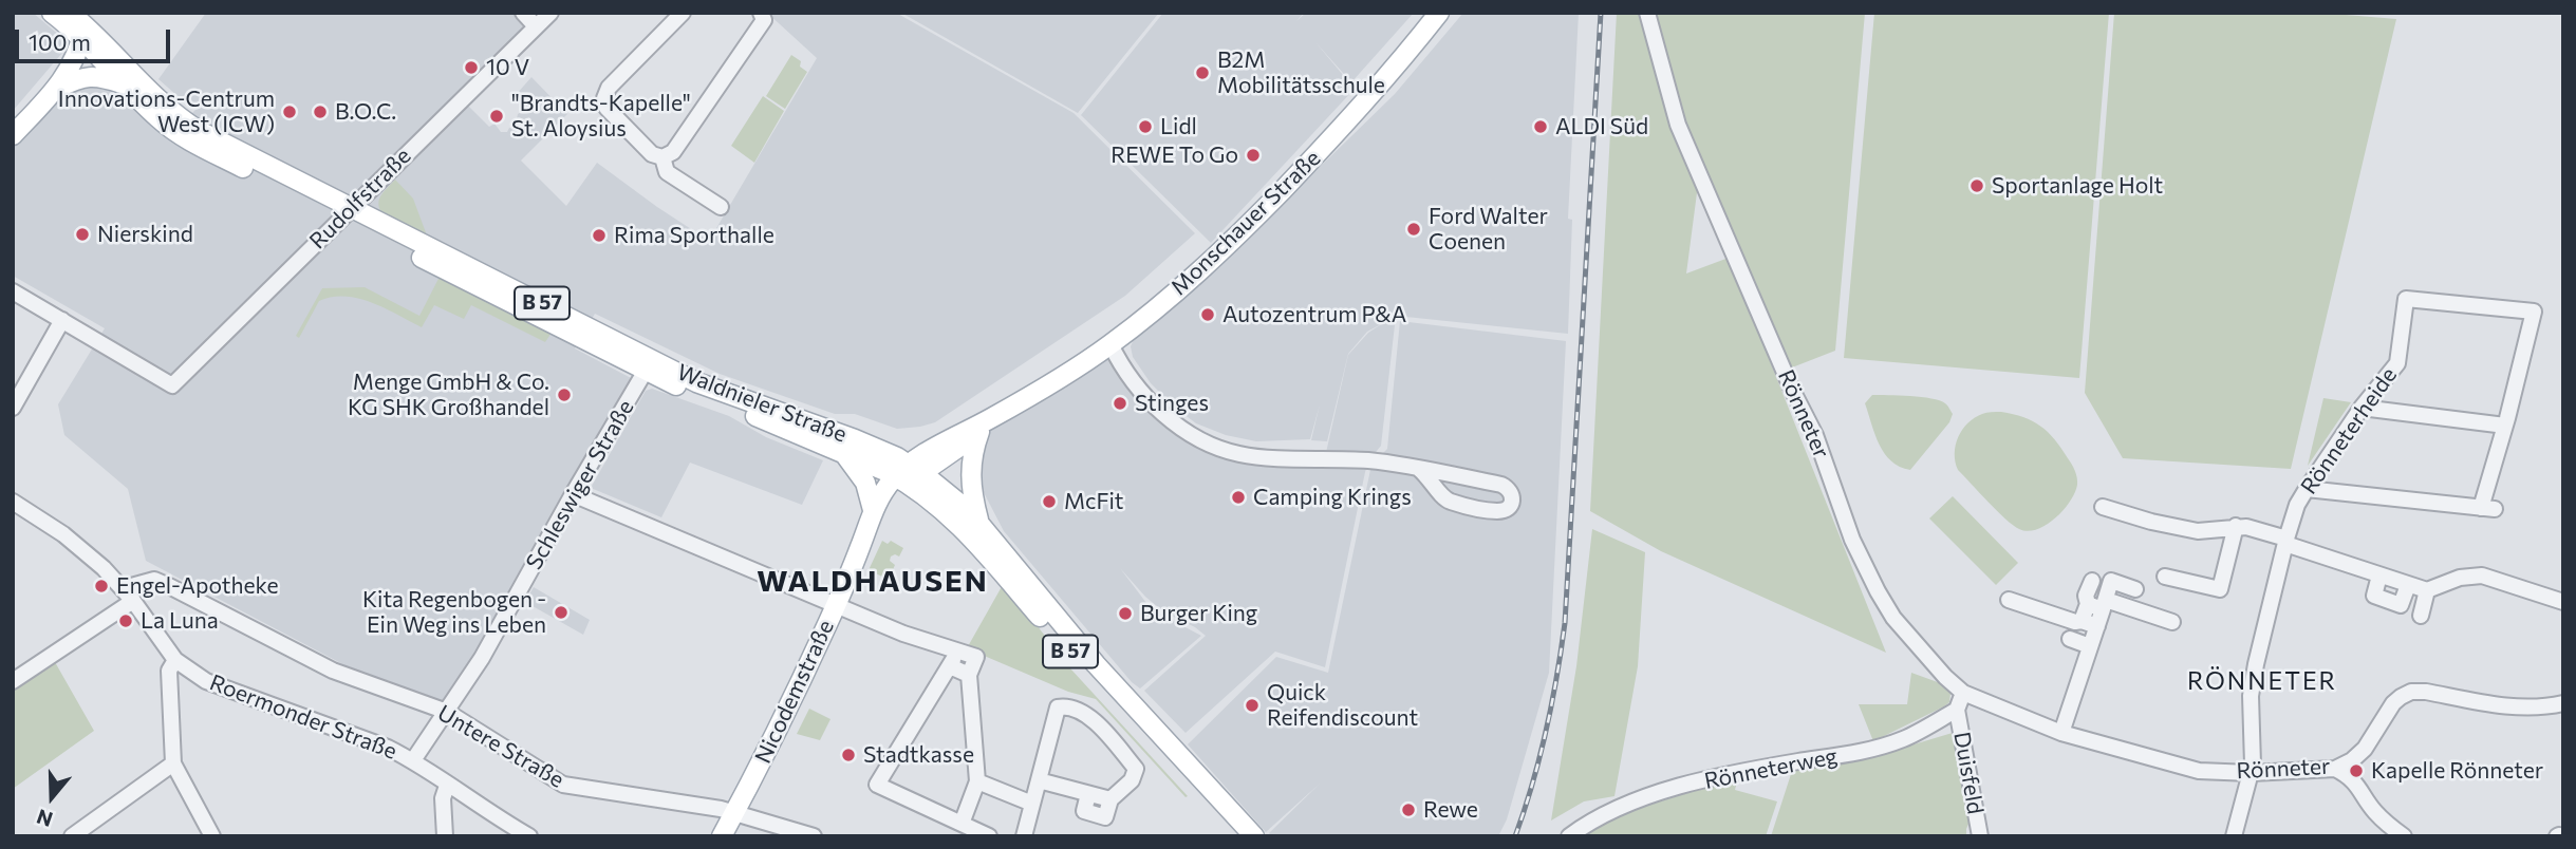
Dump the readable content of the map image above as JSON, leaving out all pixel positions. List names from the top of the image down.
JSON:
{
  "streets": {
    "main road": [
      "Monschauer Straße",
      "B 57",
      "Waldnieler Straße",
      "Nicodemstraße"
    ],
    "street": [
      "Rudolfstraße",
      "Rönneter",
      "Rönneterheide",
      "Schleswiger Straße",
      "Roermonder Straße",
      "Untere Straße",
      "Rönneterweg",
      "Duisfeld"
    ]
  },
  "crossings": [
    ["Rudolfstraße", "Waldnieler Straße"],
    ["Monschauer Straße", "Waldnieler Straße"],
    ["Monschauer Straße", "Nicodemstraße"],
    ["Waldnieler Straße", "Schleswiger Straße"],
    ["Waldnieler Straße", "Nicodemstraße"],
    ["Rönneter", "Rönneterheide"],
    ["Schleswiger Straße", "Roermonder Straße"],
    ["Schleswiger Straße", "Untere Straße"],
    ["Nicodemstraße", "Untere Straße"],
    ["Roermonder Straße", "Untere Straße"],
    ["Rönneterweg", "Duisfeld"]
  ],
  "districts": ["WALDHAUSEN", "RÖNNETER"],
  "places": [
    "10 V",
    "B2M Mobilitätsschule",
    "Innovations-Centrum West (ICW)",
    "B.O.C.",
    "\"Brandts-Kapelle\" St. Aloysius",
    "Lidl",
    "ALDI Süd",
    "REWE To Go",
    "Sportanlage Holt",
    "Ford Walter Coenen",
    "Nierskind",
    "Rima Sporthalle",
    "Autozentrum P&A",
    "Menge GmbH & Co. KG SHK Großhandel",
    "Stinges",
    "Camping Krings",
    "McFit",
    "Engel-Apotheke",
    "Kita Regenbogen - Ein Weg ins Leben",
    "Burger King",
    "La Luna",
    "Quick Reifendiscount",
    "Stadtkasse",
    "Kapelle Rönneter",
    "Rewe"
  ],
  "scale_bar": "100 m",
  "north": "bottom"
}
